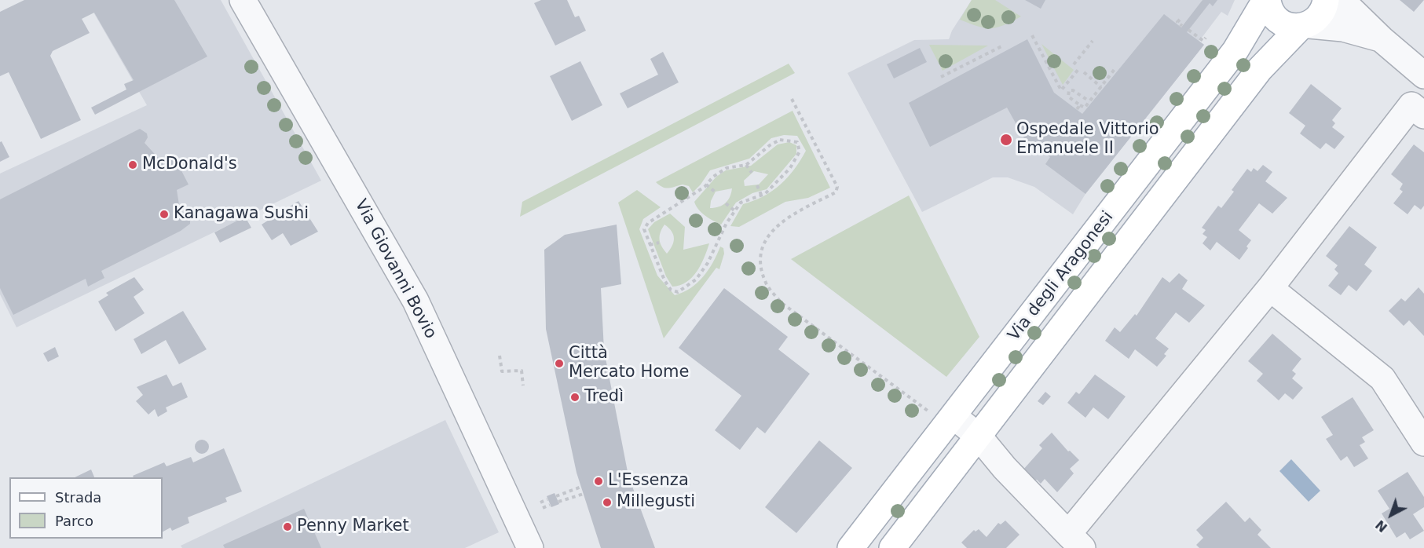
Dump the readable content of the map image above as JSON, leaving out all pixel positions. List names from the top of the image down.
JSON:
{
  "streets": {
    "main road": ["Via degli Aragonesi"],
    "street": ["Via Giovanni Bovio"]
  },
  "places": [
    "Ospedale Vittorio Emanuele II",
    "McDonald's",
    "Kanagawa Sushi",
    "Città Mercato Home",
    "Tredì",
    "L'Essenza",
    "Millegusti",
    "Penny Market"
  ],
  "legend": ["Strada", "Parco"],
  "north": "bottom left"
}
